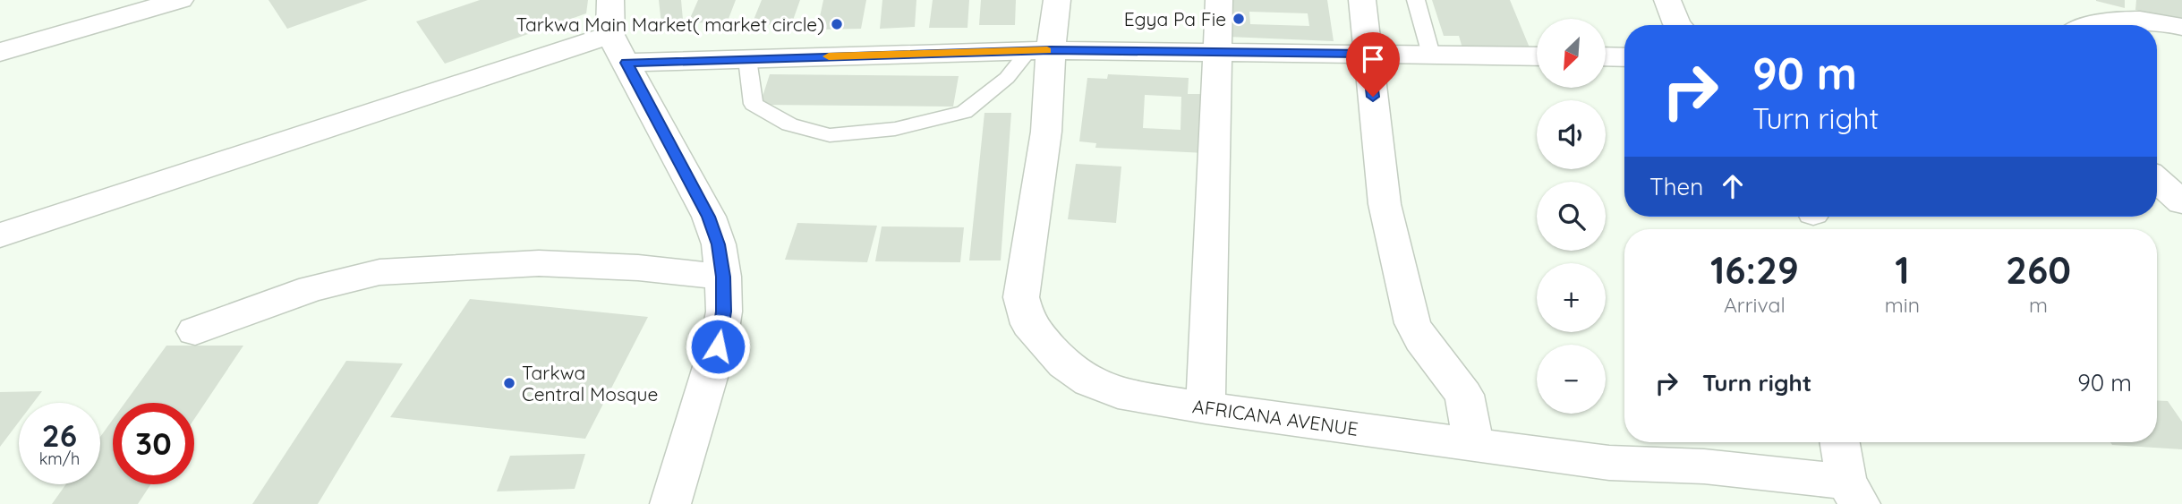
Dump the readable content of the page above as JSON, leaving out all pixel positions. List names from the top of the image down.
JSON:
{
  "streets": {
    "street": ["AFRICANA AVENUE"]
  },
  "places": ["Egya Pa Fie", "Tarkwa Main Market( market circle)", "Tarkwa Central Mosque"],
  "north": "bottom left",
  "page": {
    "map_buttons": ["+", "−"],
    "turn": ["90 m", "Turn right"],
    "then": "Then",
    "eta": [
      "16:29",
      "Arrival",
      "1",
      "min",
      "260",
      "m"
    ],
    "list": [
      {
        "name": "Turn right",
        "value": "90 m"
      }
    ],
    "speed": "26 km/h",
    "limit": "30"
  }
}
